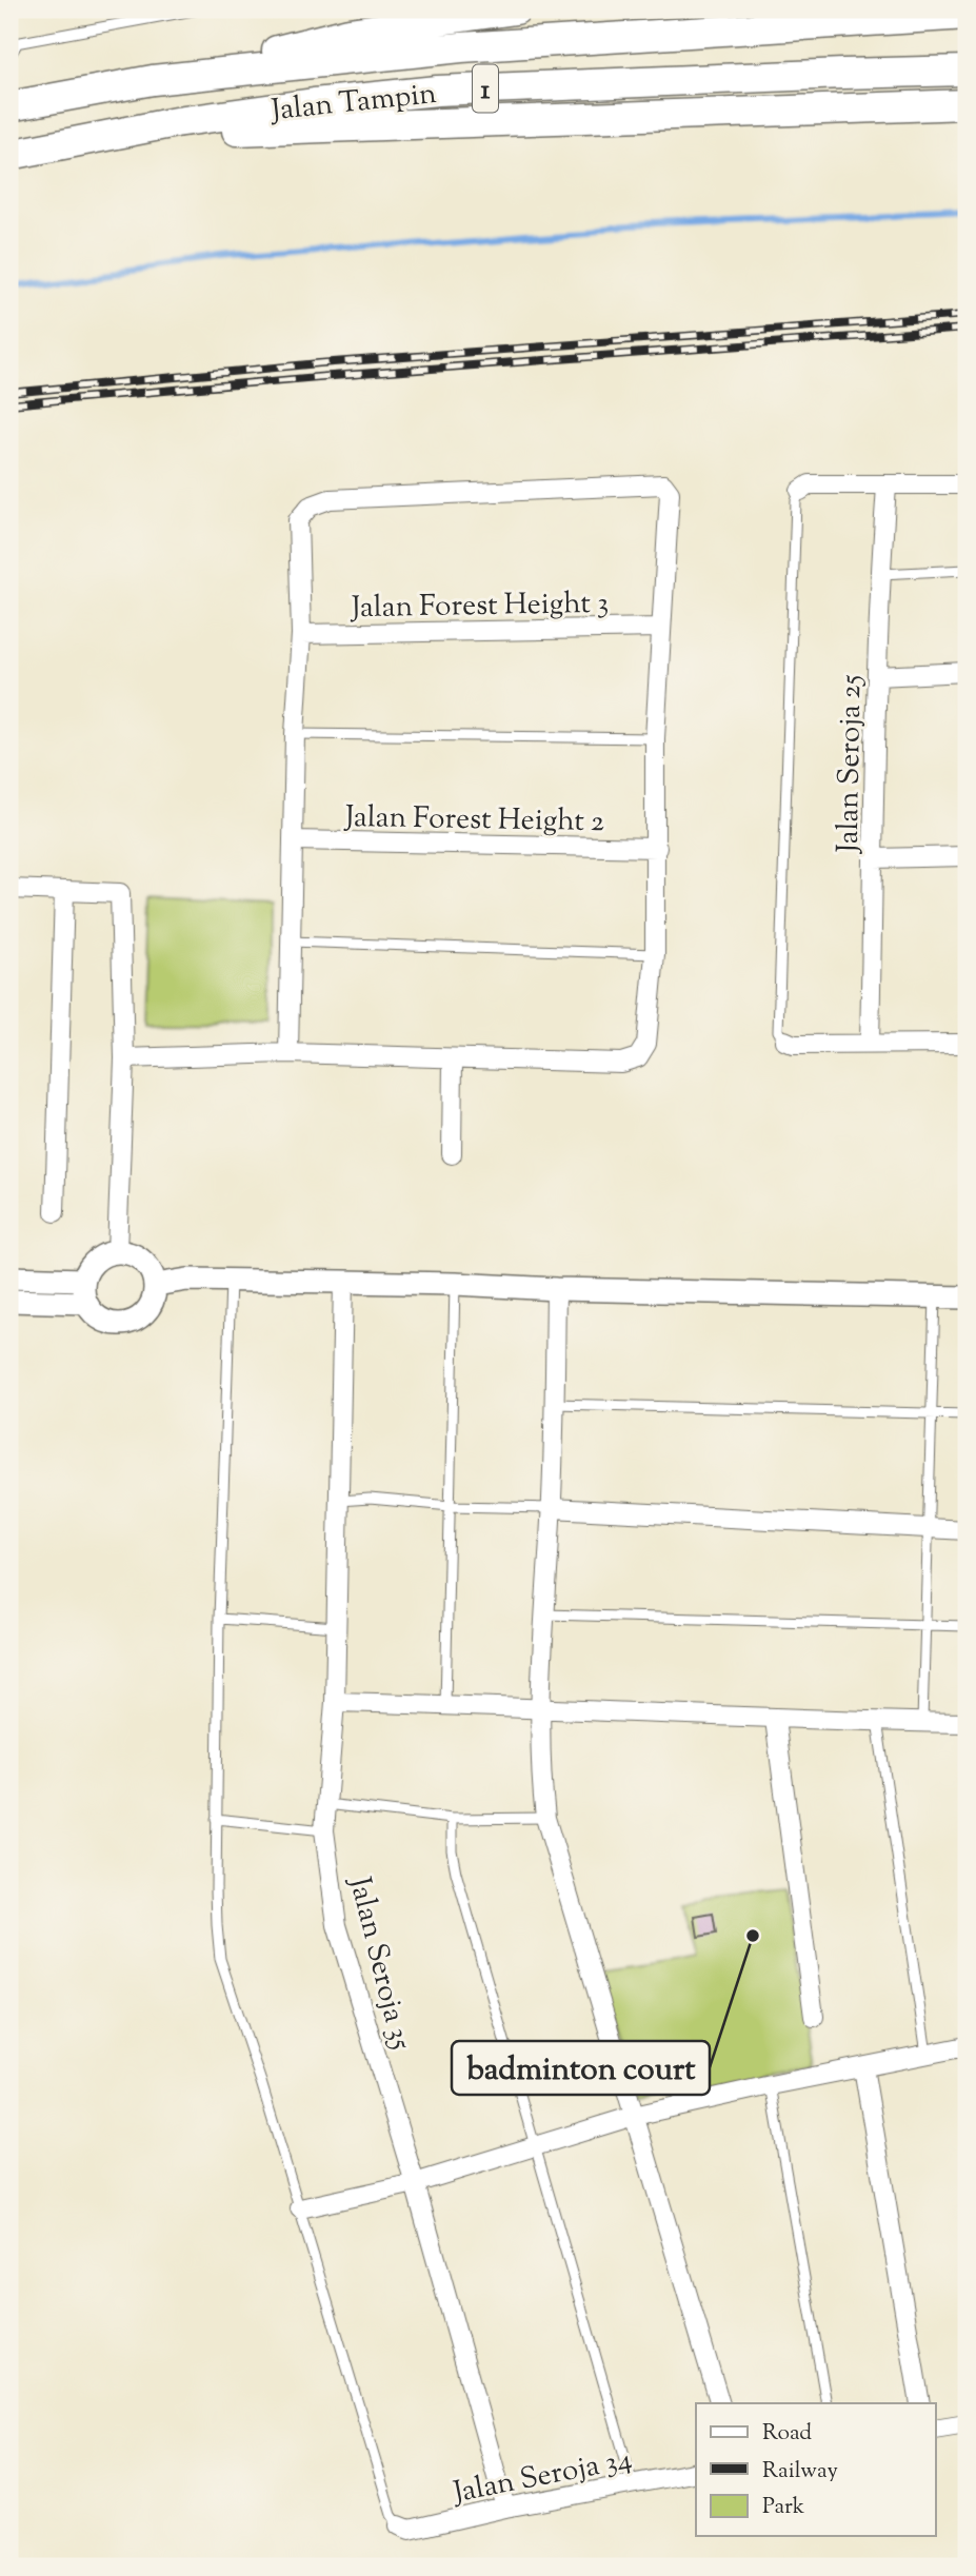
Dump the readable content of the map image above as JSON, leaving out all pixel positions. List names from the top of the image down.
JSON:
{
  "streets": {
    "highway": ["1", "Jalan Tampin"],
    "street": [
      "Jalan Forest Height 3",
      "Jalan Seroja 25",
      "Jalan Forest Height 2",
      "Jalan Seroja 35",
      "Jalan Seroja 34"
    ]
  },
  "crossings": [
    ["Jalan Seroja 35", "Jalan Seroja 34"]
  ],
  "places": ["badminton court"],
  "legend": ["Road", "Railway", "Park"]
}
